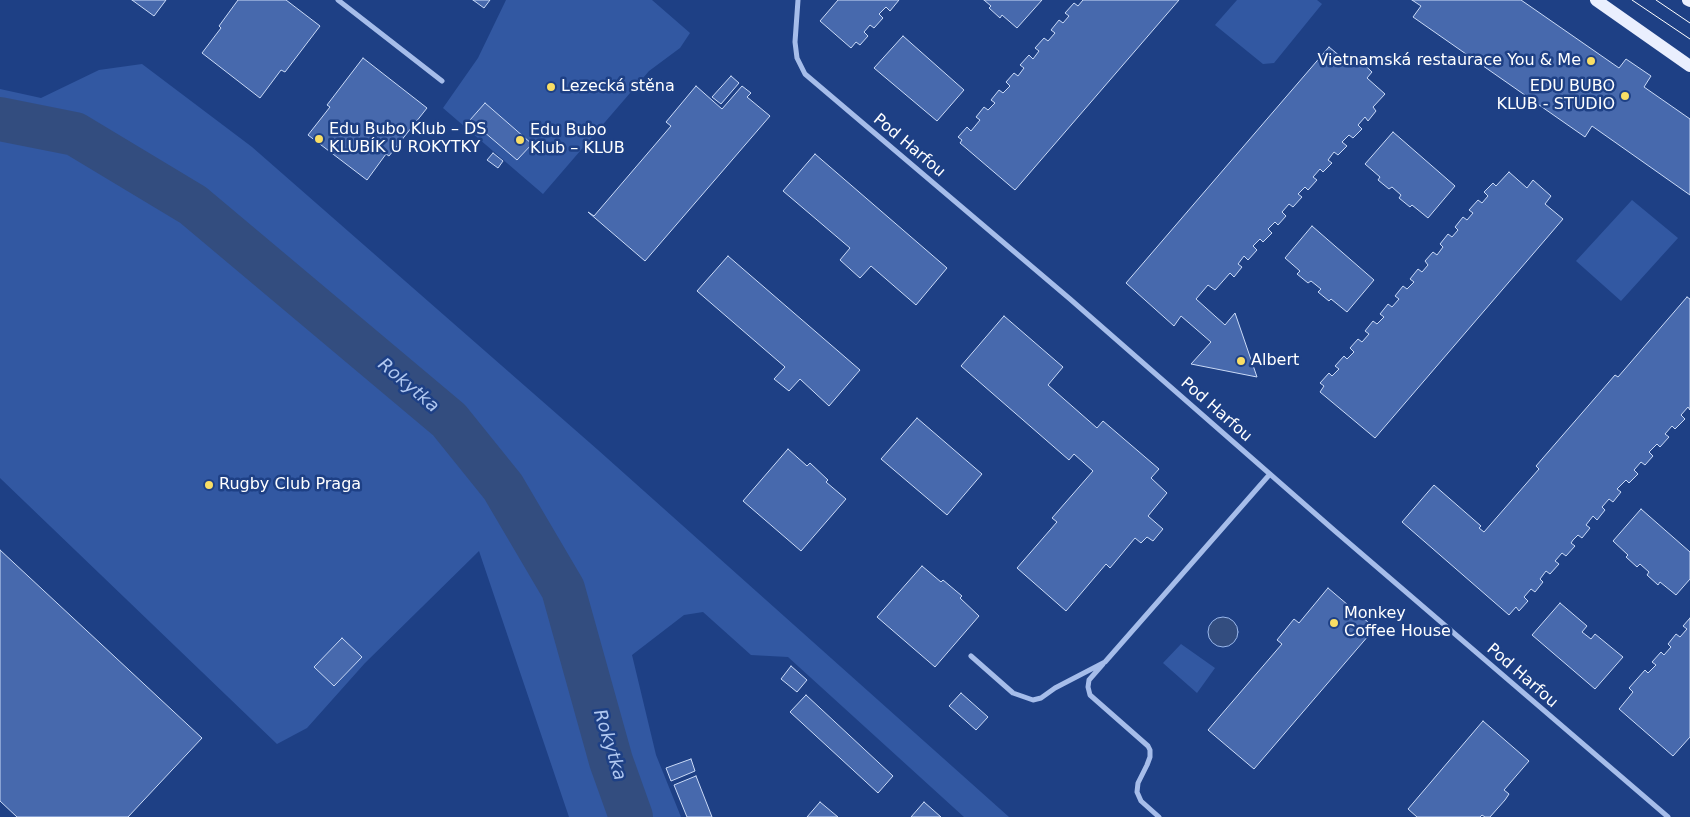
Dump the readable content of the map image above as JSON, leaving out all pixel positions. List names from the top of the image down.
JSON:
{
  "streets": {
    "street": ["Pod Harfou"]
  },
  "water": ["Rokytka"],
  "places": [
    "Vietnamská restaurace You & Me",
    "Lezecká stěna",
    "EDU BUBO KLUB - STUDIO",
    "Edu Bubo Klub – DS KLUBÍK U ROKYTKY",
    "Edu Bubo Klub – KLUB",
    "Albert",
    "Rugby Club Praga",
    "Monkey Coffee House"
  ]
}
